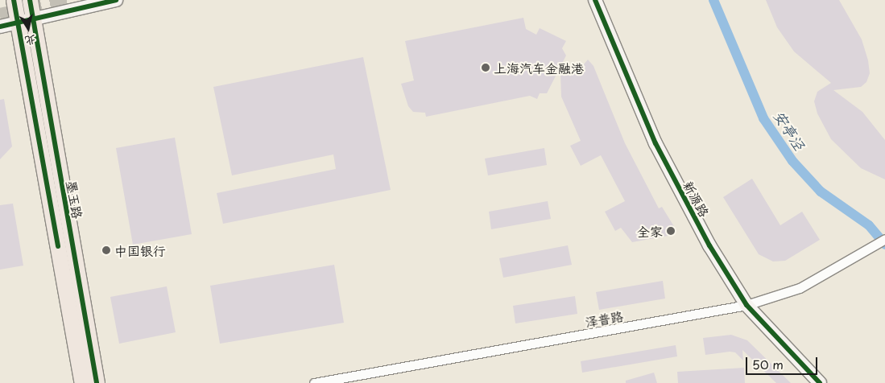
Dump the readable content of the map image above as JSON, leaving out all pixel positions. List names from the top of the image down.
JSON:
{
  "streets": {
    "main road": ["墨玉路"],
    "street": ["新源路", "泽普路"]
  },
  "crossings": [
    ["新源路", "泽普路"]
  ],
  "water": ["安亭泾"],
  "places": ["上海汽车金融港", "全家", "中国银行"],
  "scale_bar": "50 m",
  "north": "bottom"
}
